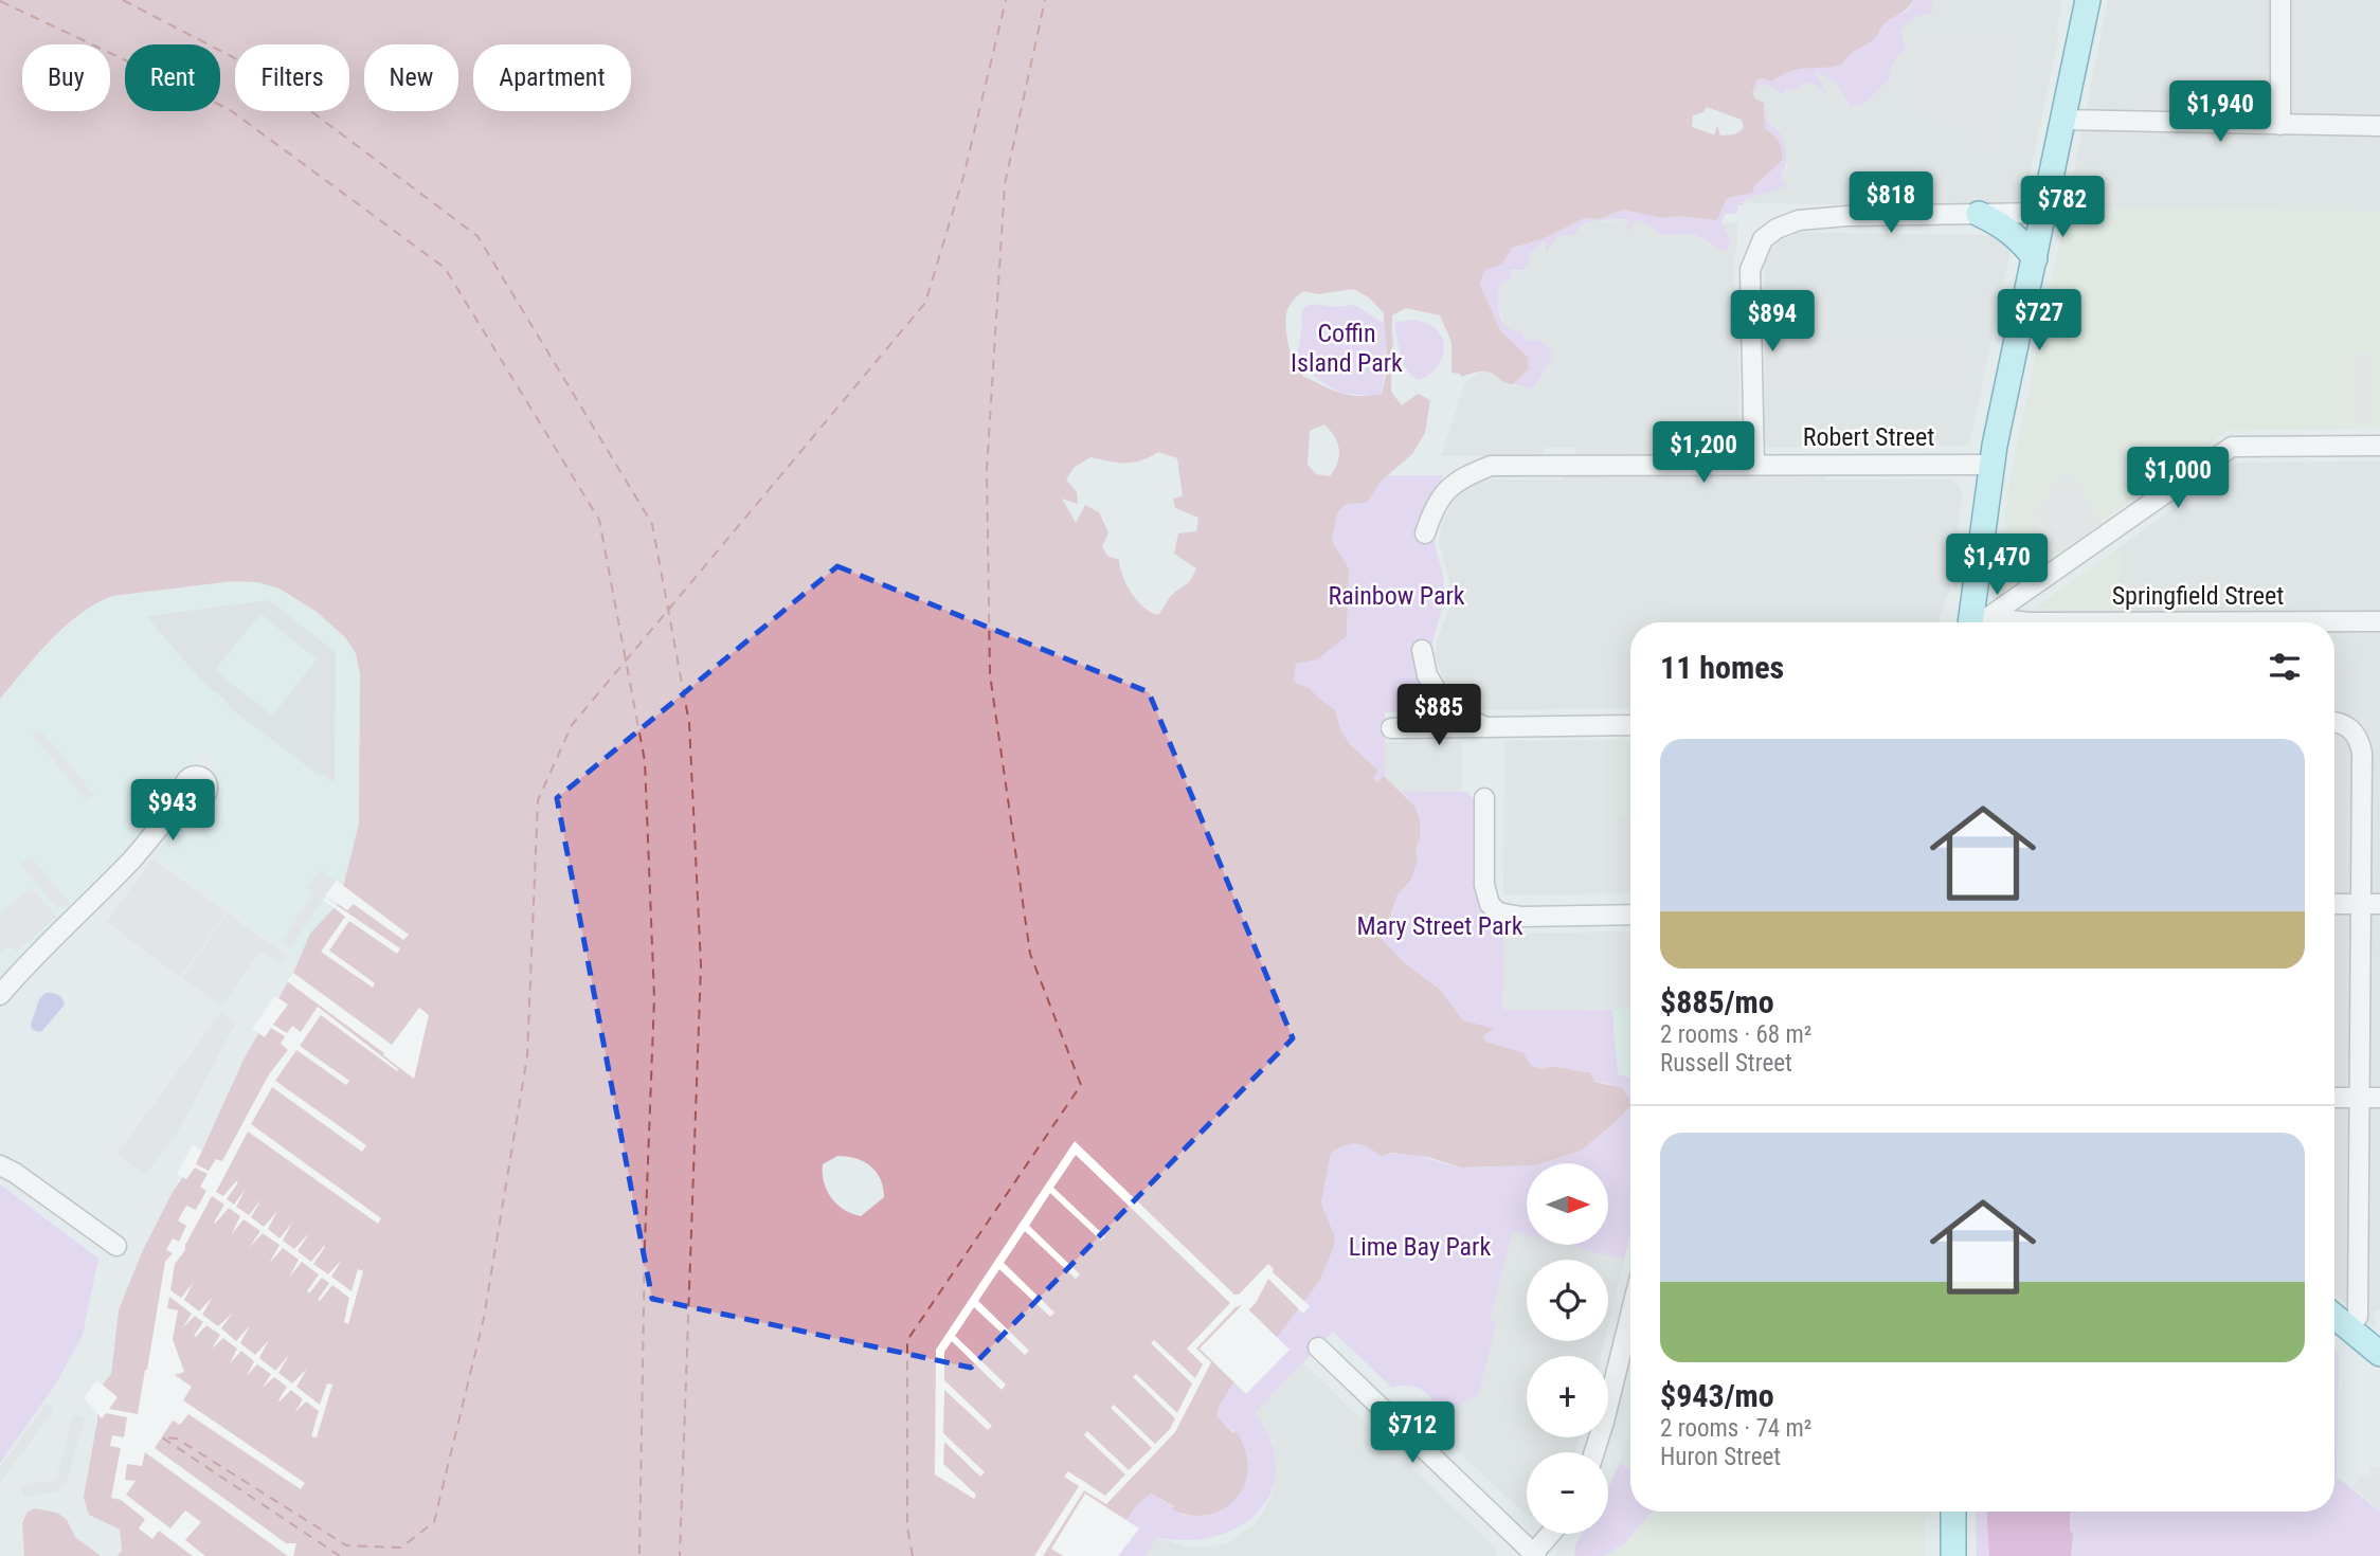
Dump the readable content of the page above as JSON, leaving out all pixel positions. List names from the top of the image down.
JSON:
{
  "streets": {
    "street": ["Robert Street", "Springfield Street"]
  },
  "parks": [
    "Coffin Island Park",
    "Rainbow Park",
    "Mary Street Park",
    "Lime Bay Park"
  ],
  "north": "right",
  "page": {
    "chip": [
      "Buy",
      "Rent",
      "Filters",
      "New",
      "Apartment"
    ],
    "price": [
      "$1,940",
      "$818",
      "$782",
      "$727",
      "$894",
      "$1,200",
      "$1,000",
      "$1,470",
      "$885",
      "$943",
      "$712"
    ],
    "heading": "11 homes",
    "list": [
      {
        "name": "$885/mo",
        "note": "2 rooms · 68 m² · Russell Street"
      },
      {
        "name": "$943/mo",
        "note": "2 rooms · 74 m² · Huron Street"
      }
    ],
    "map_buttons": ["+", "−"]
  }
}
